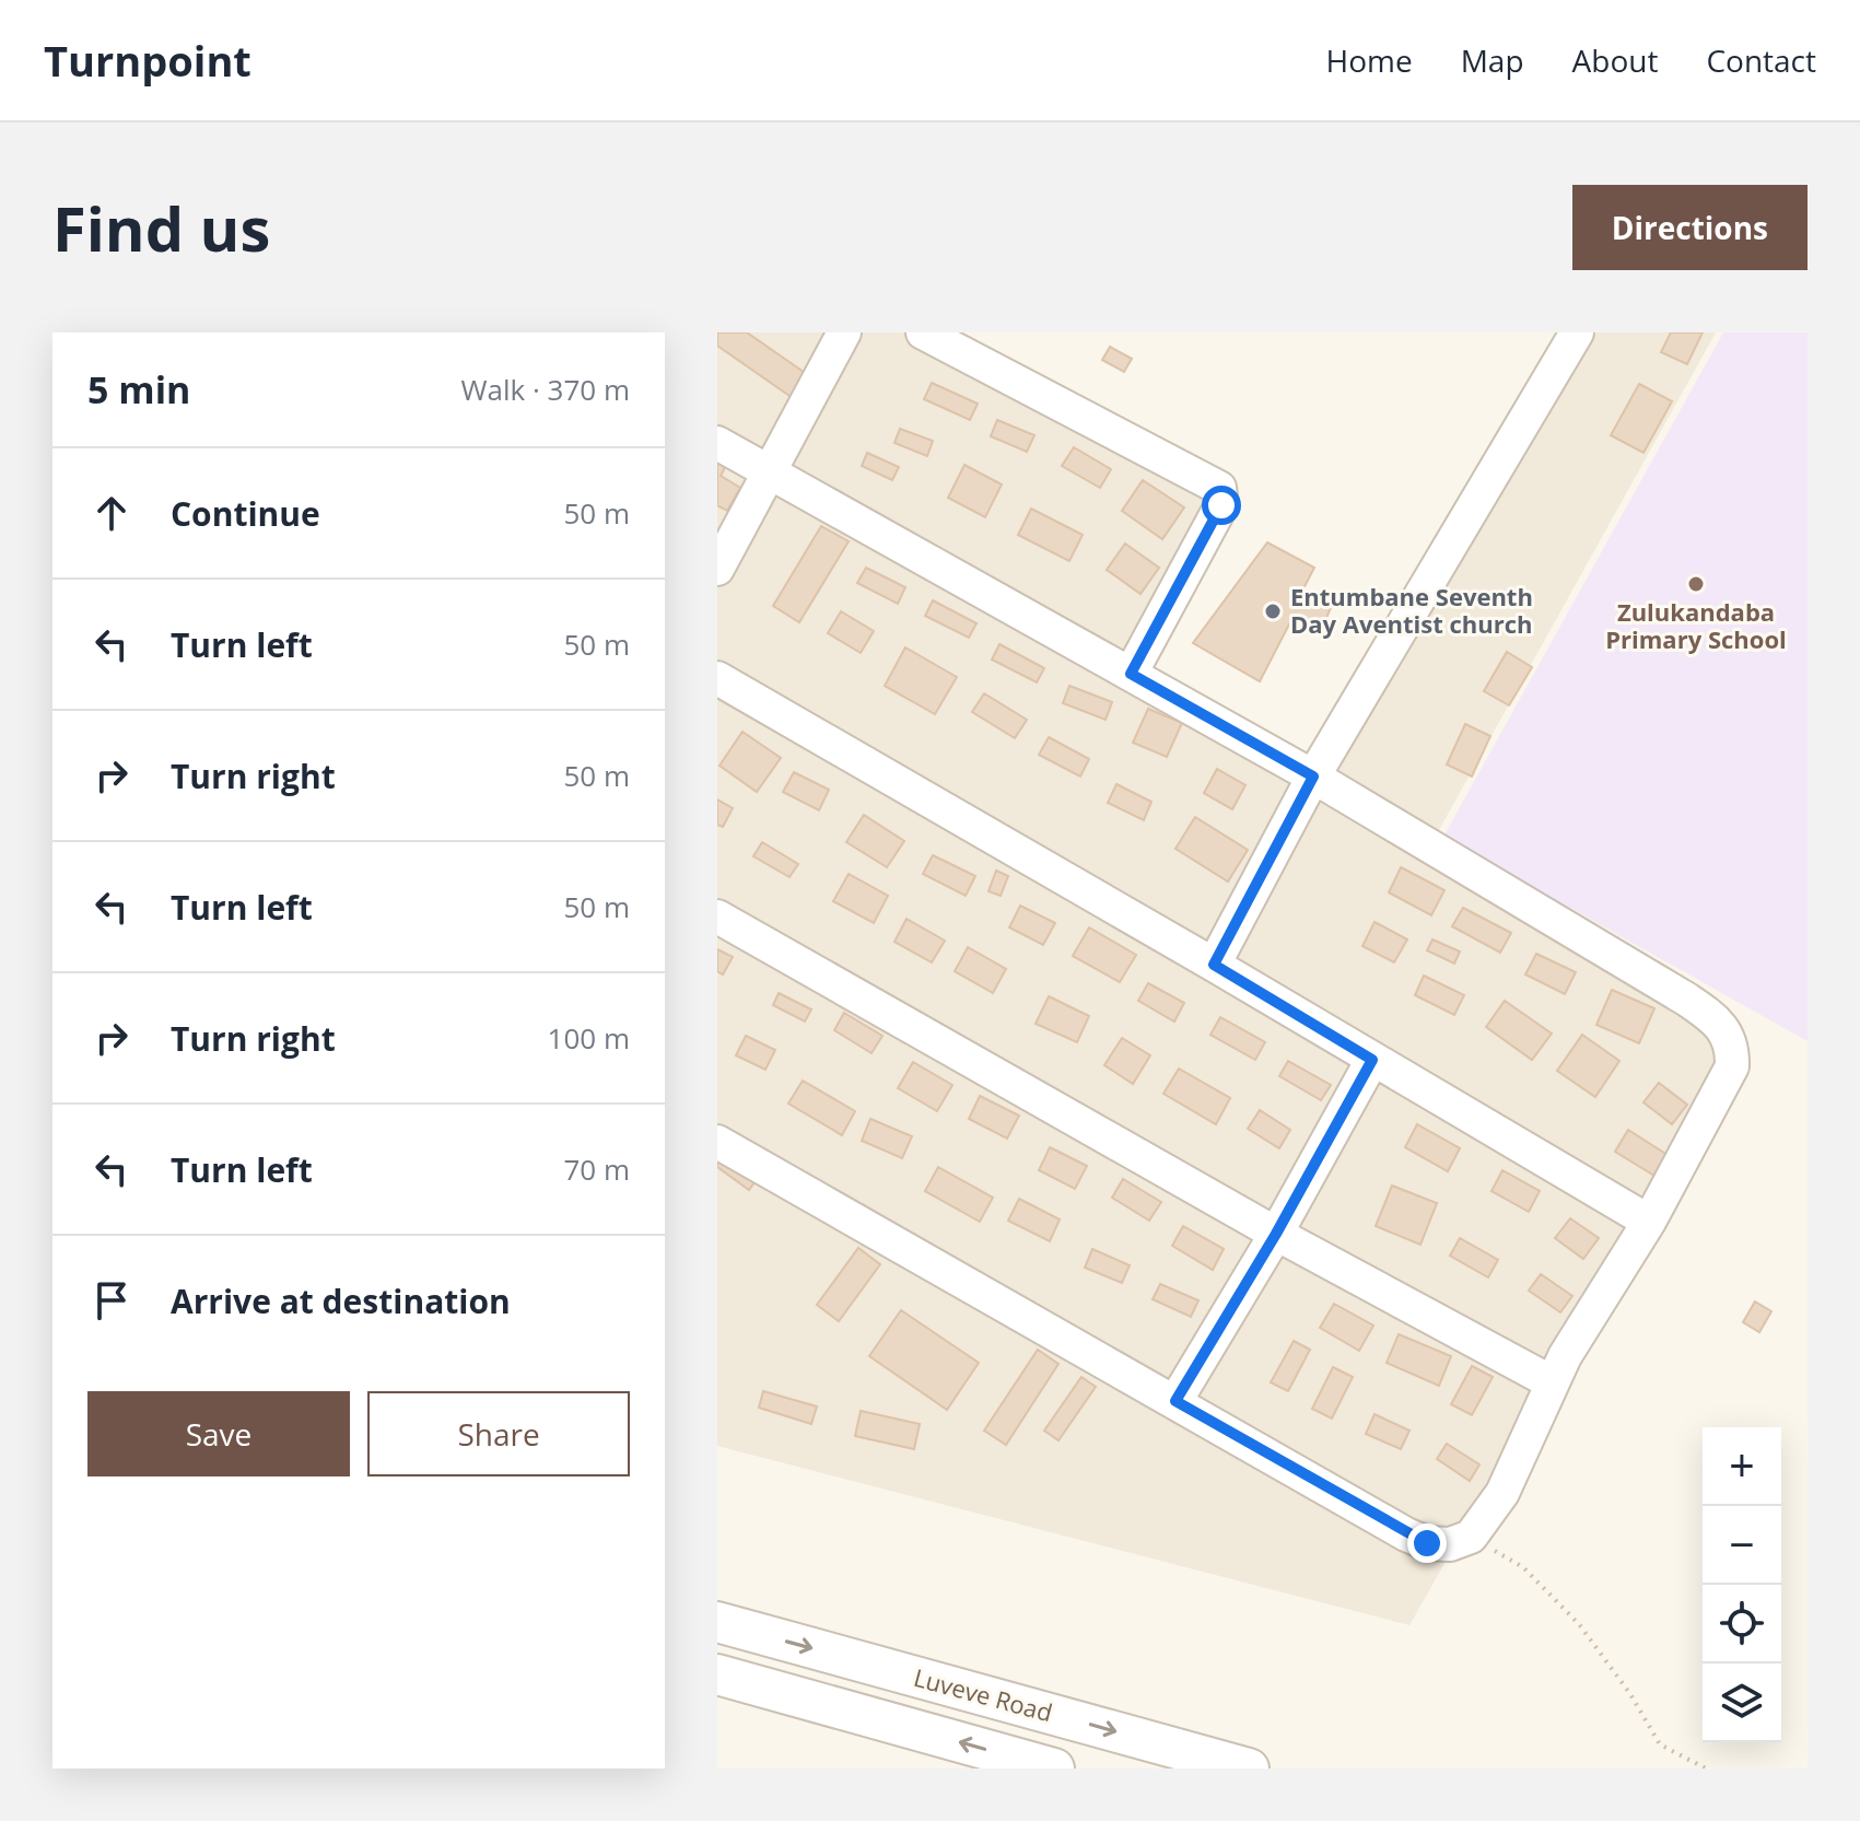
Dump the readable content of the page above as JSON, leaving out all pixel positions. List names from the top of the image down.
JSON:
{
  "streets": {
    "street": ["Luveve Road"]
  },
  "places": ["Zulukandaba Primary School", "Entumbane Seventh Day Aventist church"],
  "page": {
    "header": "Turnpoint",
    "nav": [
      "Home",
      "Map",
      "About",
      "Contact"
    ],
    "buttons": [
      "Directions",
      ["Save", "Share"]
    ],
    "title": "Find us",
    "heading": ["5 min", "Walk · 370 m"],
    "list": [
      ["Continue", "50 m"],
      ["Turn left", "50 m"],
      ["Turn right", "50 m"],
      ["Turn left", "50 m"],
      ["Turn right", "100 m"],
      ["Turn left", "70 m"],
      "Arrive at destination"
    ],
    "map_buttons": ["+", "−"]
  }
}
